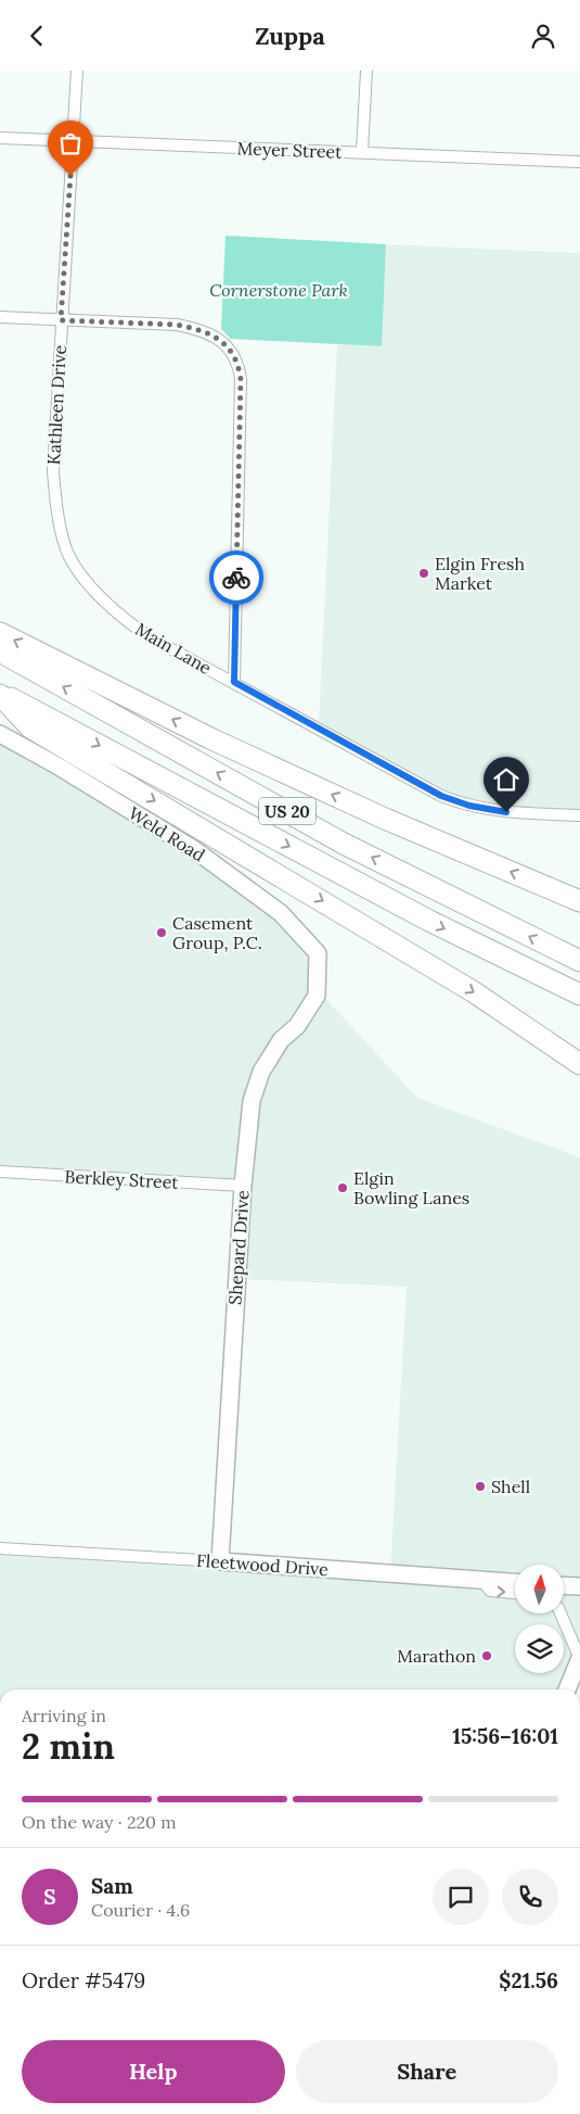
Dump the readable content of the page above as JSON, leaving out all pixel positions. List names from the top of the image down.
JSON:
{
  "streets": {
    "highway": ["US 20"],
    "street": [
      "Meyer Street",
      "Kathleen Drive",
      "Main Lane",
      "Weld Road",
      "Berkley Street",
      "Shepard Drive",
      "Fleetwood Drive"
    ]
  },
  "crossings": [
    ["Meyer Street", "Kathleen Drive"],
    ["Kathleen Drive", "Main Lane"],
    ["Weld Road", "Shepard Drive"],
    ["Berkley Street", "Shepard Drive"],
    ["Shepard Drive", "Fleetwood Drive"]
  ],
  "parks": ["Cornerstone Park"],
  "places": [
    "Elgin Fresh Market",
    "Casement Group, P.C.",
    "Elgin Bowling Lanes",
    "Shell",
    "Marathon"
  ],
  "north": "top",
  "page": {
    "header": "Zuppa",
    "heading": ["2 min", "Arriving in", "15:56–16:01"],
    "panel": [
      "Sam",
      "Courier · 4.6",
      "Order #5479",
      "$21.56"
    ],
    "bar": "On the way · 220 m",
    "round": "S",
    "buttons": ["Help", "Share"]
  }
}
